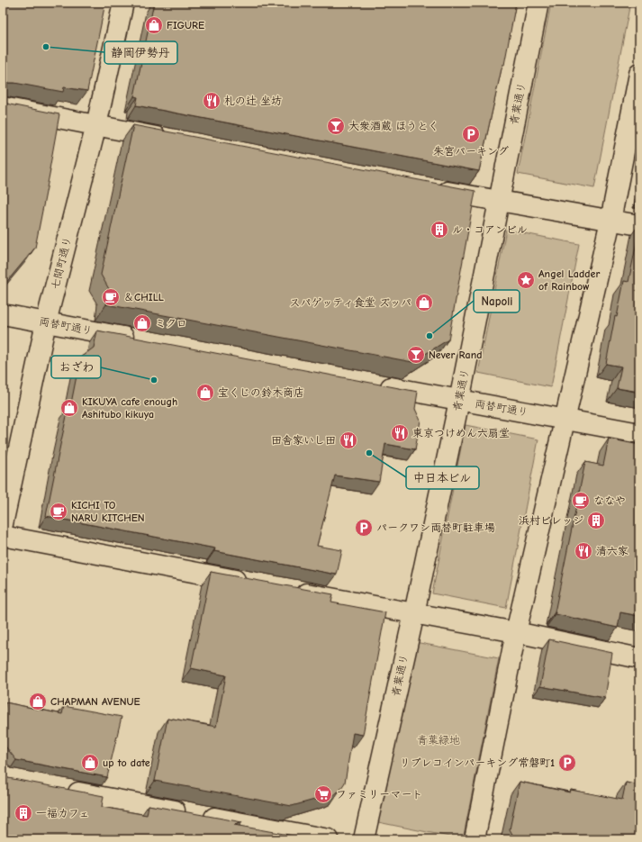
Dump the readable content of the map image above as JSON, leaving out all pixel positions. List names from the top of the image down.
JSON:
{
  "streets": {
    "street": ["青葉通り", "七間町通り", "両替町通り"]
  },
  "crossings": [
    ["青葉通り", "両替町通り"],
    ["七間町通り", "両替町通り"]
  ],
  "parks": ["青葉緑地"],
  "places": {
    "shop": [
      "FIGURE",
      "スパゲッティ食堂 ズッパ",
      "ミクロ",
      "宝くじの鈴木商店",
      "KIKUYA cafe enough Ashitubo kikuya",
      "CHAPMAN AVENUE",
      "up to date"
    ],
    "other": [
      "静岡伊勢丹",
      "Napoli",
      "おざわ",
      "中日本ビル"
    ],
    "restaurant": [
      "札の辻 坐坊",
      "東京つけめん六扇堂",
      "田舎家いし田",
      "清六家"
    ],
    "bar": ["大衆酒蔵 ほうとく", "Never Rand"],
    "parking": ["朱宮パーキング", "パークワン両替町駐車場", "リブレコインパーキング常磐町1"],
    "building": ["ル・コアンビル", "浜村ビレッジ", "一福カフェ"],
    "place": ["Angel Ladder of Rainbow"],
    "cafe": ["＆CHILL", "ななや", "KICHI TO NARU KITCHEN"],
    "supermarket": ["ファミリーマート"]
  }
}
